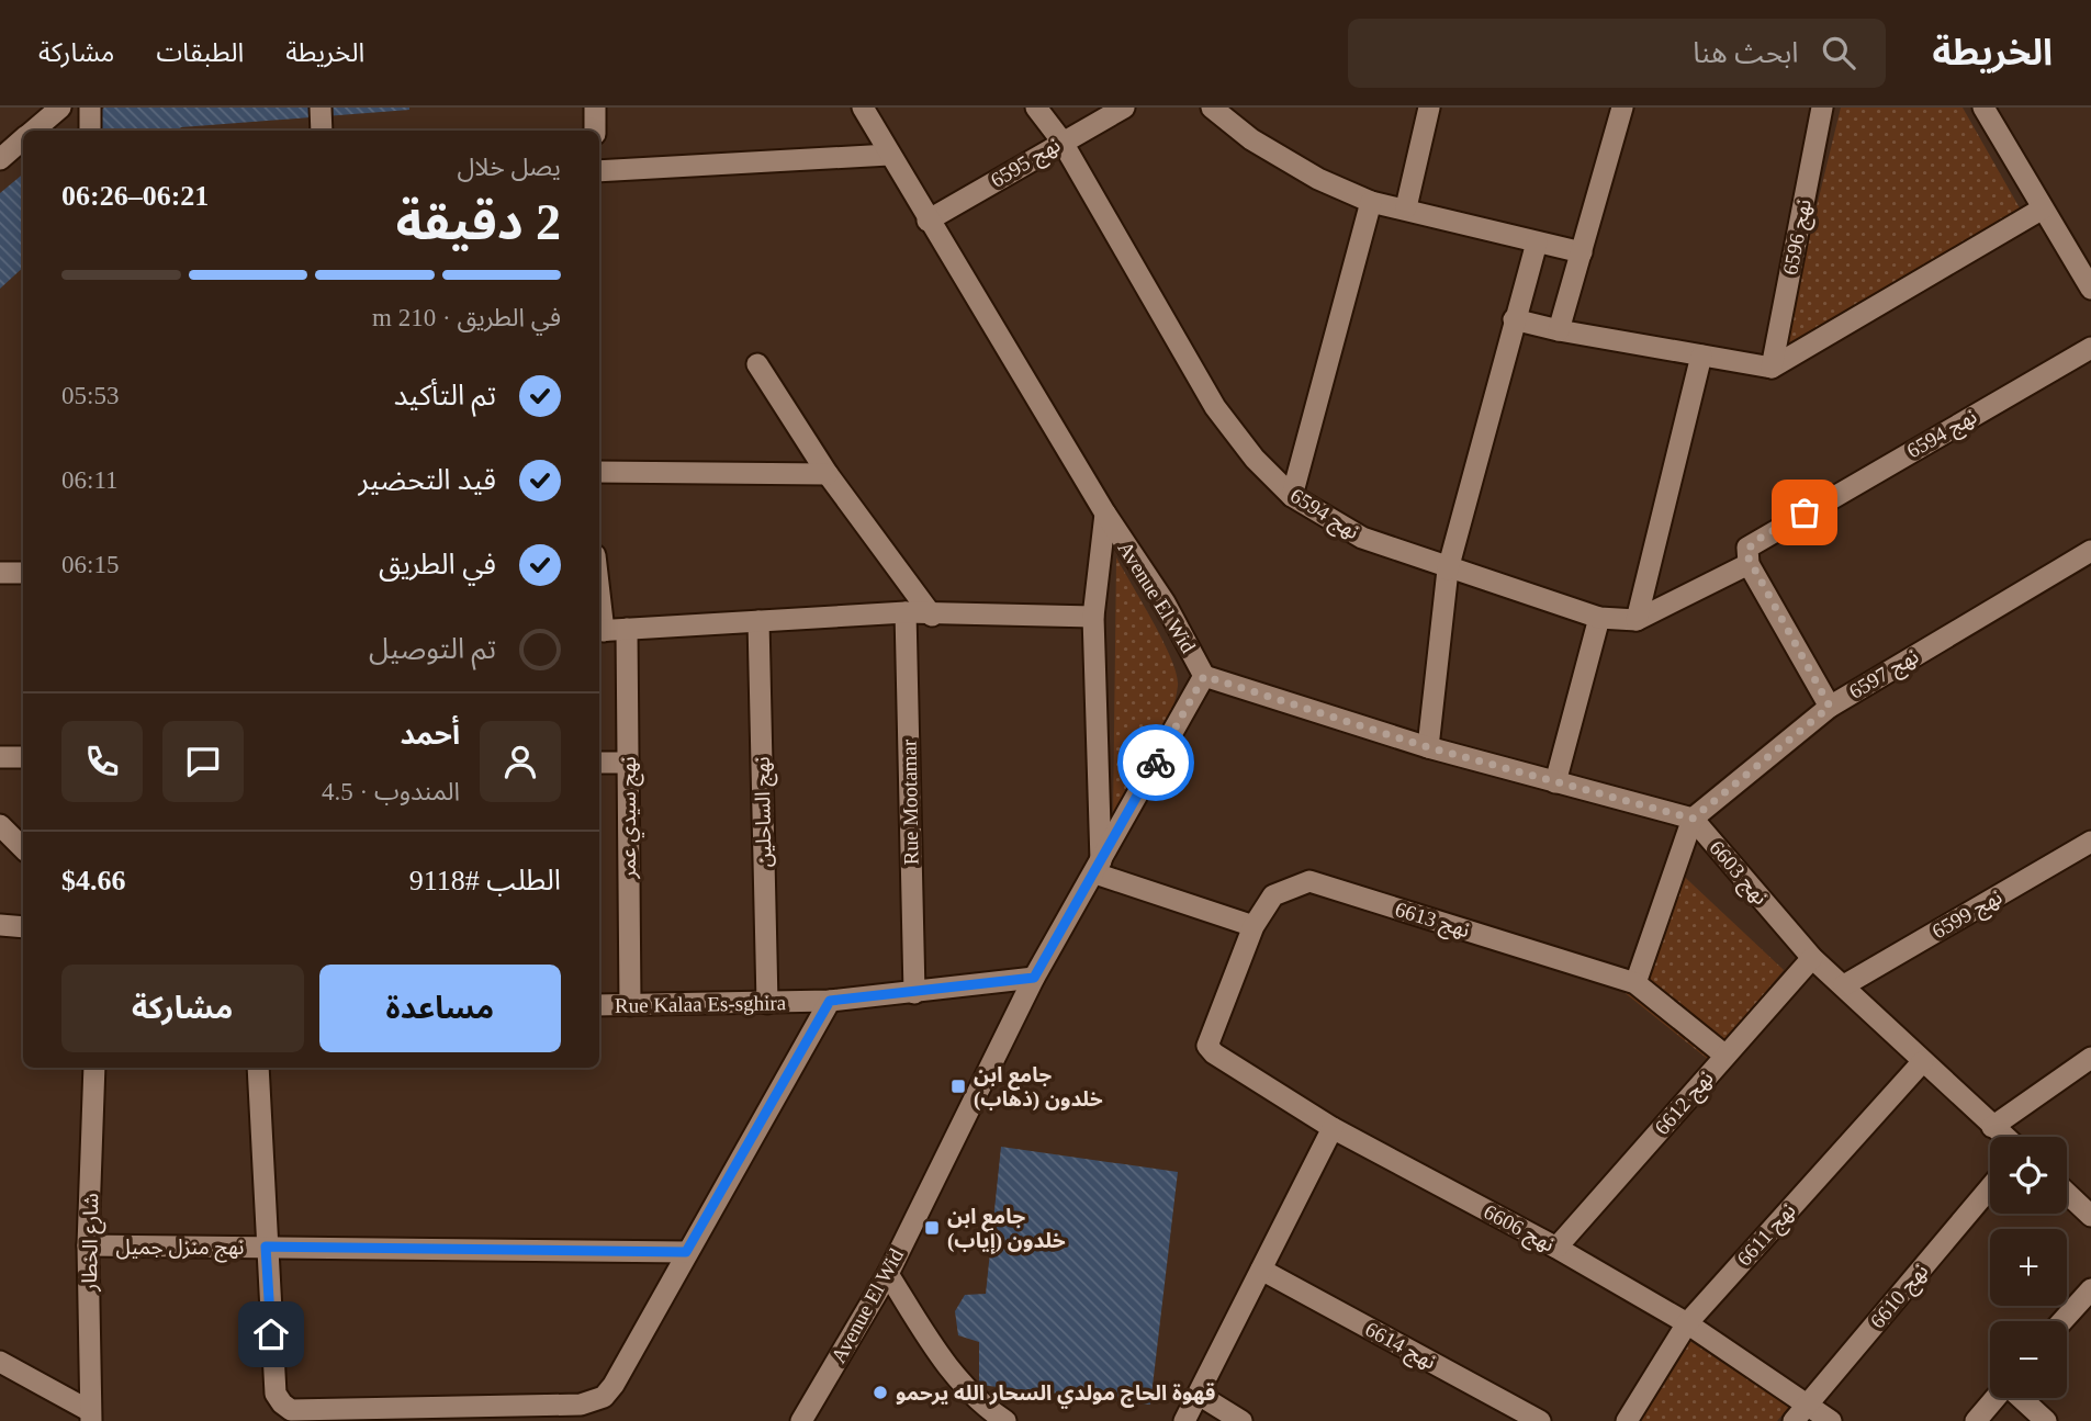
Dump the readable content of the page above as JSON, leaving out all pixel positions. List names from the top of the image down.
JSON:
{
  "streets": {
    "street": [
      "نهج 6595",
      "نهج 6596",
      "نهج 6594",
      "Avenue El Wid",
      "نهج 6597",
      "Rue Mootamar",
      "نهج الساحلين",
      "نهج سيدي عمر",
      "نهج 6603",
      "نهج 6599",
      "نهج 6613",
      "Rue Kalaa Es-sghira",
      "نهج 6612",
      "نهج 6606",
      "نهج 6611",
      "شارع الخطار",
      "نهج منزل جميل",
      "نهج 6610",
      "نهج 6614"
    ]
  },
  "crossings": [
    ["نهج 6595", "نهج 6594"],
    ["نهج 6595", "Avenue El Wid"],
    ["Avenue El Wid", "Rue Kalaa Es-sghira"],
    ["نهج 6597", "نهج 6603"],
    ["Rue Mootamar", "Rue Kalaa Es-sghira"],
    ["نهج الساحلين", "Rue Kalaa Es-sghira"],
    ["نهج سيدي عمر", "Rue Kalaa Es-sghira"],
    ["نهج 6603", "نهج 6599"],
    ["نهج 6603", "نهج 6612"],
    ["نهج 6603", "نهج 6611"],
    ["نهج 6613", "نهج 6612"],
    ["نهج 6613", "نهج 6606"],
    ["نهج 6612", "نهج 6606"],
    ["نهج 6606", "نهج 6611"],
    ["نهج 6606", "نهج 6610"],
    ["شارع الخطار", "نهج منزل جميل"]
  ],
  "places": {
    "transit": ["جامع ابن خلدون (ذهاب)", "جامع ابن خلدون (إياب)"],
    "other": ["قهوة الحاج مولدي السحار الله يرحمو"]
  },
  "page": {
    "header": "الخريطة",
    "search": "ابحث هنا",
    "nav": ["الخريطة", "الطبقات", "مشاركة"],
    "heading": ["2 دقيقة", "يصل خلال", "06:21–06:26"],
    "panel": [
      "أحمد",
      "المندوب · 4.5",
      "الطلب #9118",
      "$4.66"
    ],
    "bar": "في الطريق · 210 m",
    "list": [
      ["تم التأكيد", "05:53"],
      ["قيد التحضير", "06:11"],
      ["في الطريق", "06:15"],
      "تم التوصيل"
    ],
    "buttons": ["مساعدة", "مشاركة"],
    "map_buttons": ["+", "−"]
  }
}
